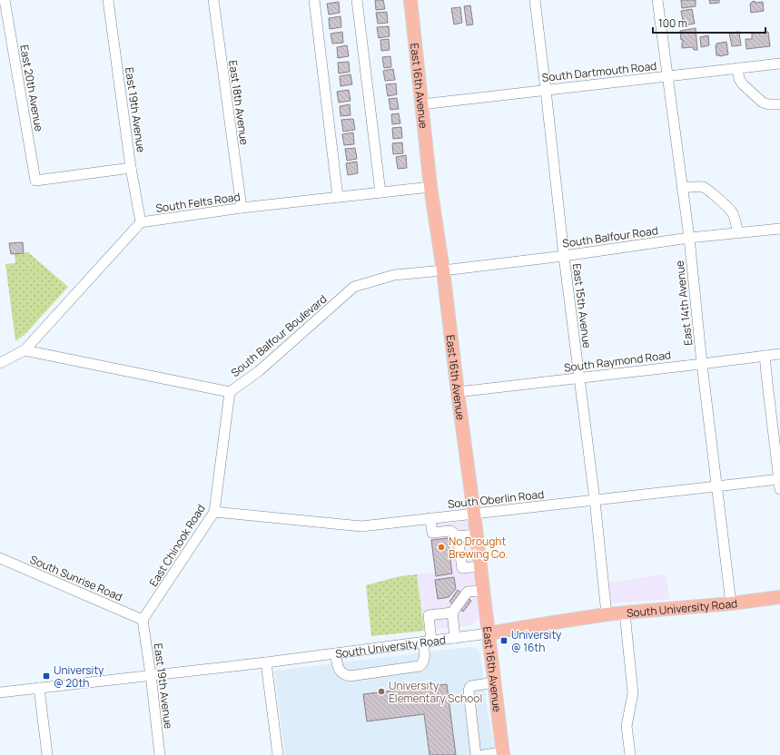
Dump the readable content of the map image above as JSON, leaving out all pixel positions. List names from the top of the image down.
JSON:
{
  "streets": {
    "main road": ["East 16th Avenue", "South University Road"],
    "street": [
      "South Dartmouth Road",
      "East 20th Avenue",
      "East 18th Avenue",
      "East 19th Avenue",
      "South Felts Road",
      "South Balfour Road",
      "East 14th Avenue",
      "East 15th Avenue",
      "South Balfour Boulevard",
      "South Raymond Road",
      "South Oberlin Road",
      "East Chinook Road",
      "South Sunrise Road"
    ]
  },
  "crossings": [
    ["South Dartmouth Road", "East 16th Avenue"],
    ["South Dartmouth Road", "East 14th Avenue"],
    ["South Dartmouth Road", "East 15th Avenue"],
    ["East 16th Avenue", "South Felts Road"],
    ["East 16th Avenue", "South Balfour Road"],
    ["East 16th Avenue", "South Balfour Boulevard"],
    ["East 16th Avenue", "South Raymond Road"],
    ["East 16th Avenue", "South Oberlin Road"],
    ["East 16th Avenue", "South University Road"],
    ["East 20th Avenue", "East 19th Avenue"],
    ["East 18th Avenue", "South Felts Road"],
    ["East 19th Avenue", "South Felts Road"],
    ["East 19th Avenue", "East Chinook Road"],
    ["East 19th Avenue", "South Sunrise Road"],
    ["East 19th Avenue", "South University Road"],
    ["South Balfour Road", "East 14th Avenue"],
    ["South Balfour Road", "East 15th Avenue"],
    ["South Balfour Road", "South Balfour Boulevard"],
    ["East 14th Avenue", "South Raymond Road"],
    ["East 14th Avenue", "South Oberlin Road"],
    ["East 14th Avenue", "South University Road"],
    ["East 15th Avenue", "South Raymond Road"],
    ["East 15th Avenue", "South Oberlin Road"],
    ["East 15th Avenue", "South University Road"],
    ["South Balfour Boulevard", "East Chinook Road"],
    ["South Oberlin Road", "East Chinook Road"],
    ["East Chinook Road", "South Sunrise Road"]
  ],
  "places": {
    "other": ["No Drought Brewing Co.", "University Elementary School"],
    "transit": ["University @ 16th", "University @ 20th"]
  },
  "scale_bar": "100 m"
}
